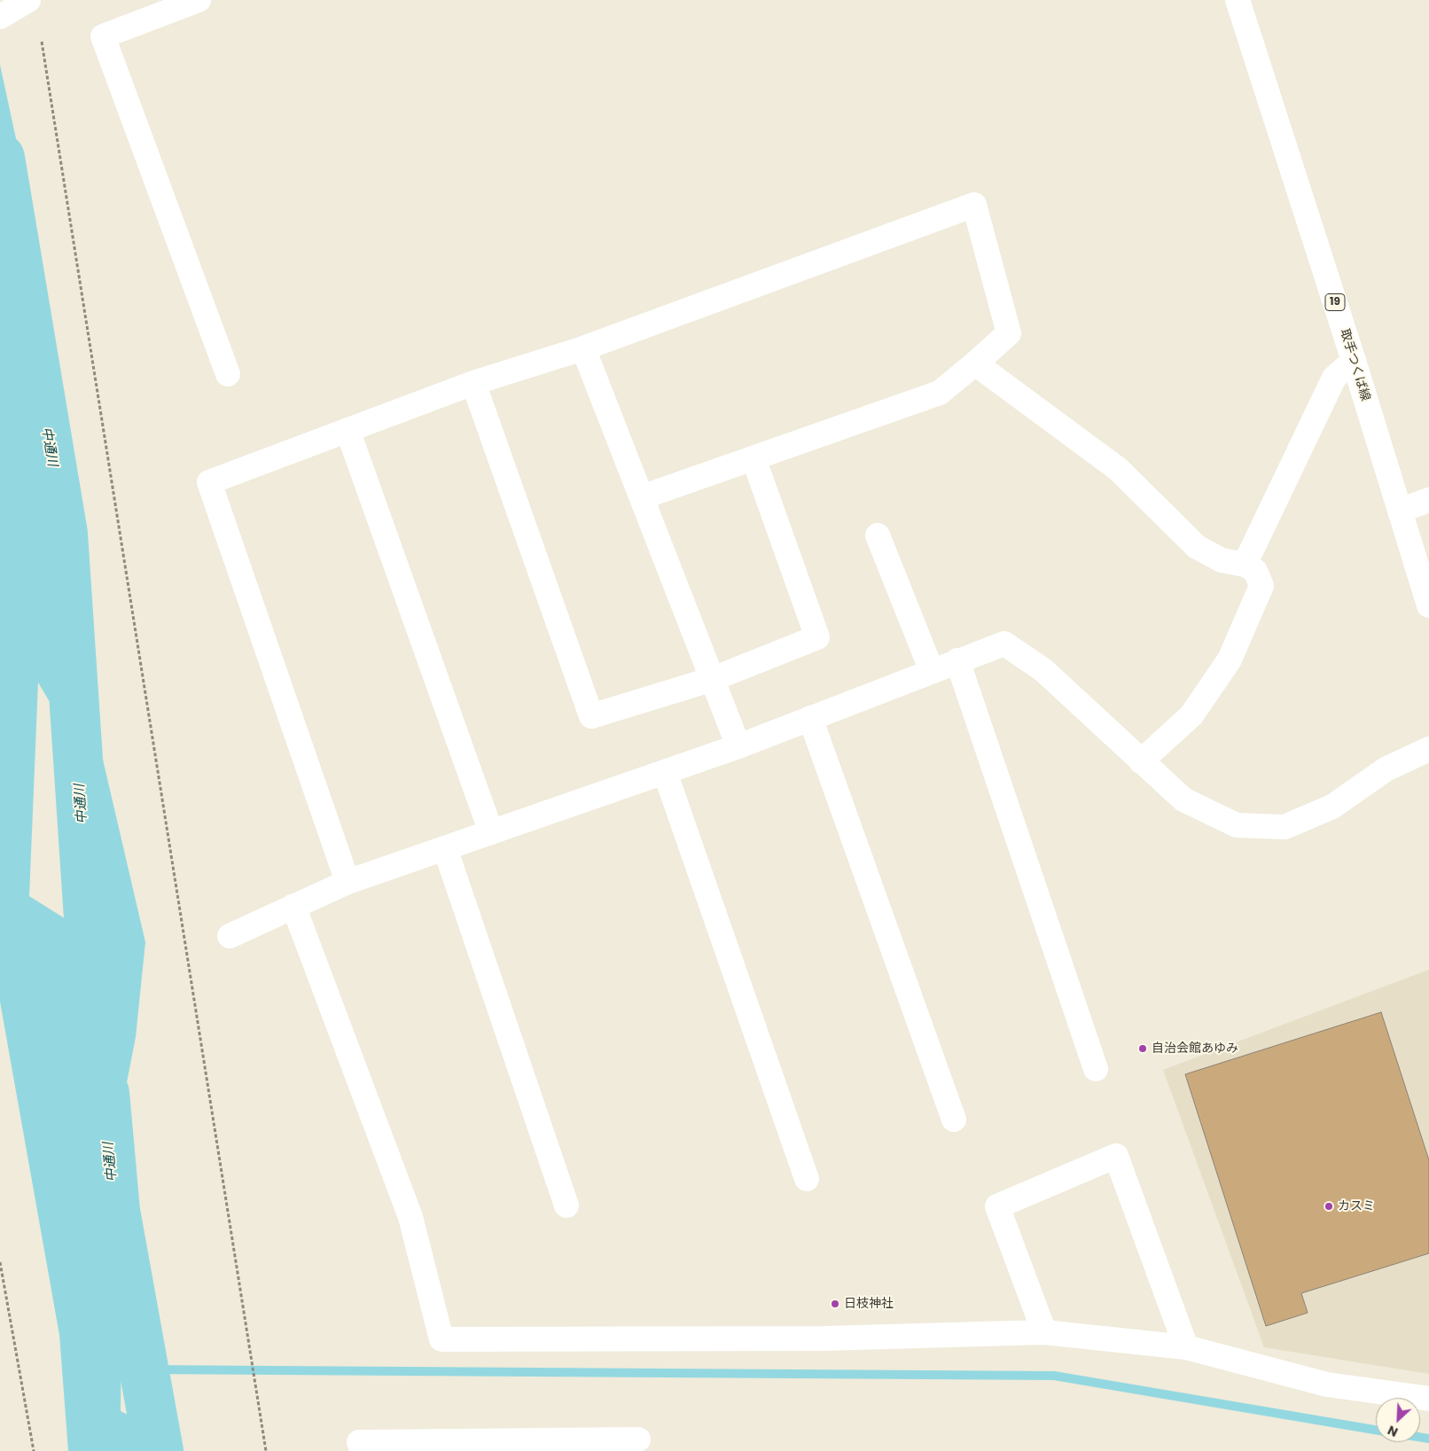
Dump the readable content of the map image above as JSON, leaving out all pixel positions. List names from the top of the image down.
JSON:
{
  "streets": {
    "street": ["19", "取手つくば線"]
  },
  "water": ["中通川"],
  "places": ["自治会館あゆみ", "カスミ", "日枝神社"],
  "north": "bottom left"
}
